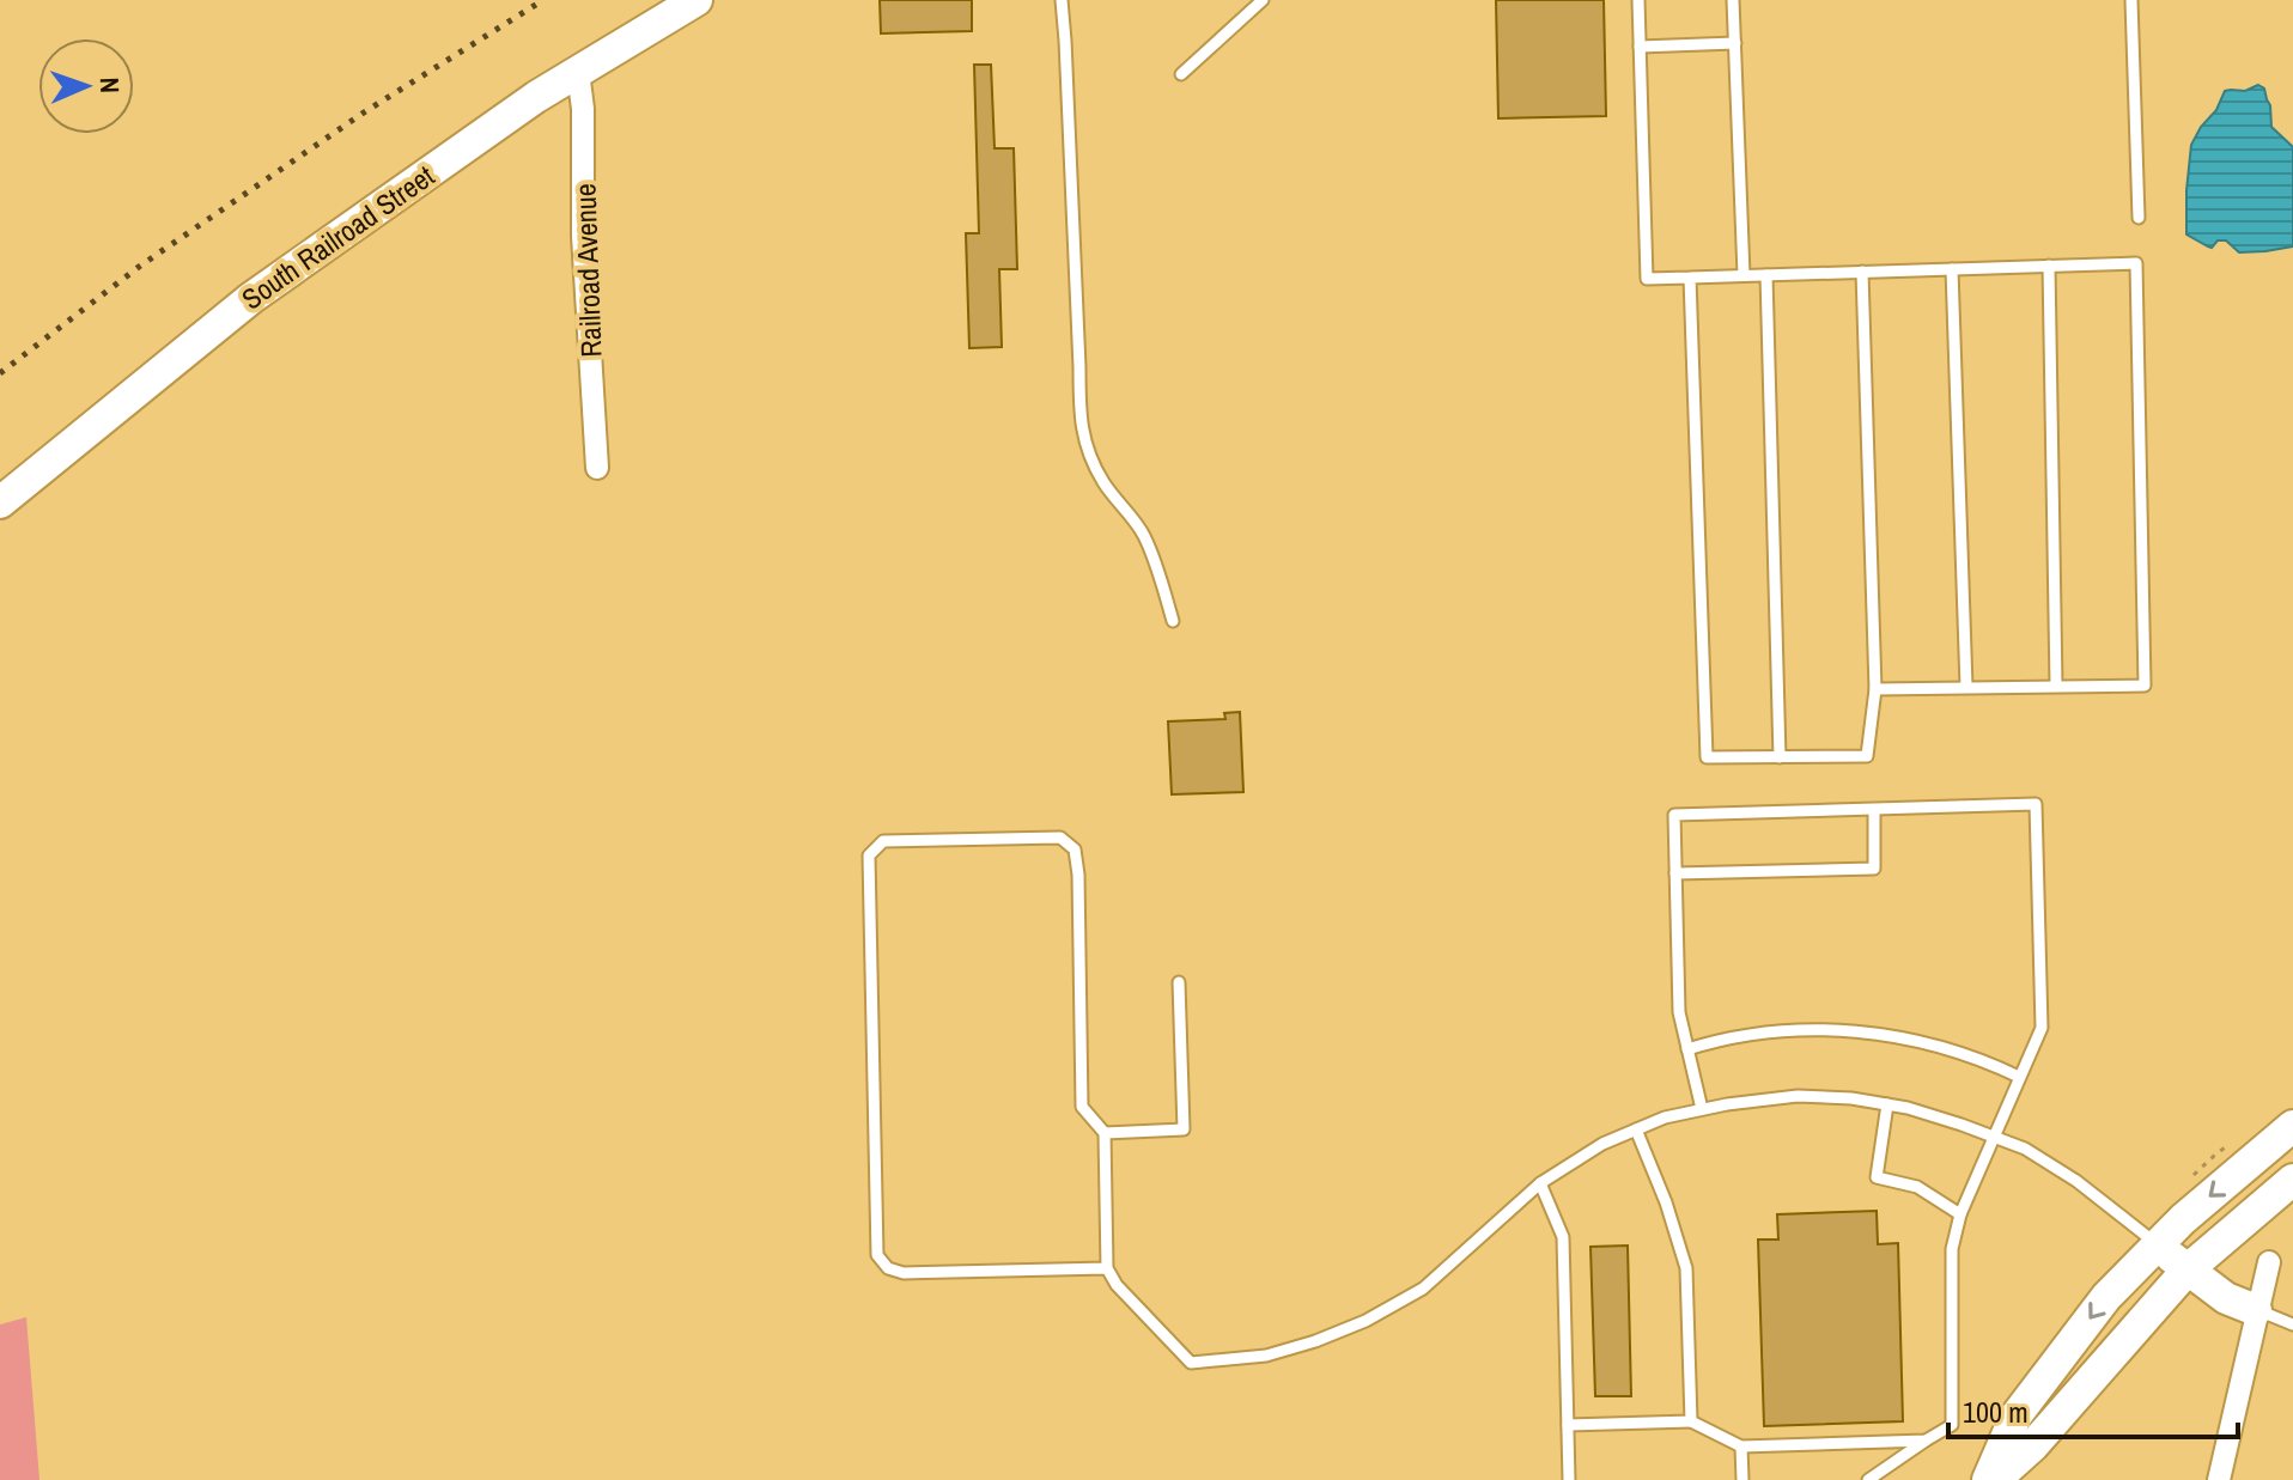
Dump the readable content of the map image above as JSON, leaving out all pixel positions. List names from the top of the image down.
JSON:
{
  "streets": {
    "street": ["South Railroad Street", "Railroad Avenue"]
  },
  "crossings": [
    ["South Railroad Street", "Railroad Avenue"]
  ],
  "scale_bar": "100 m",
  "north": "right"
}
